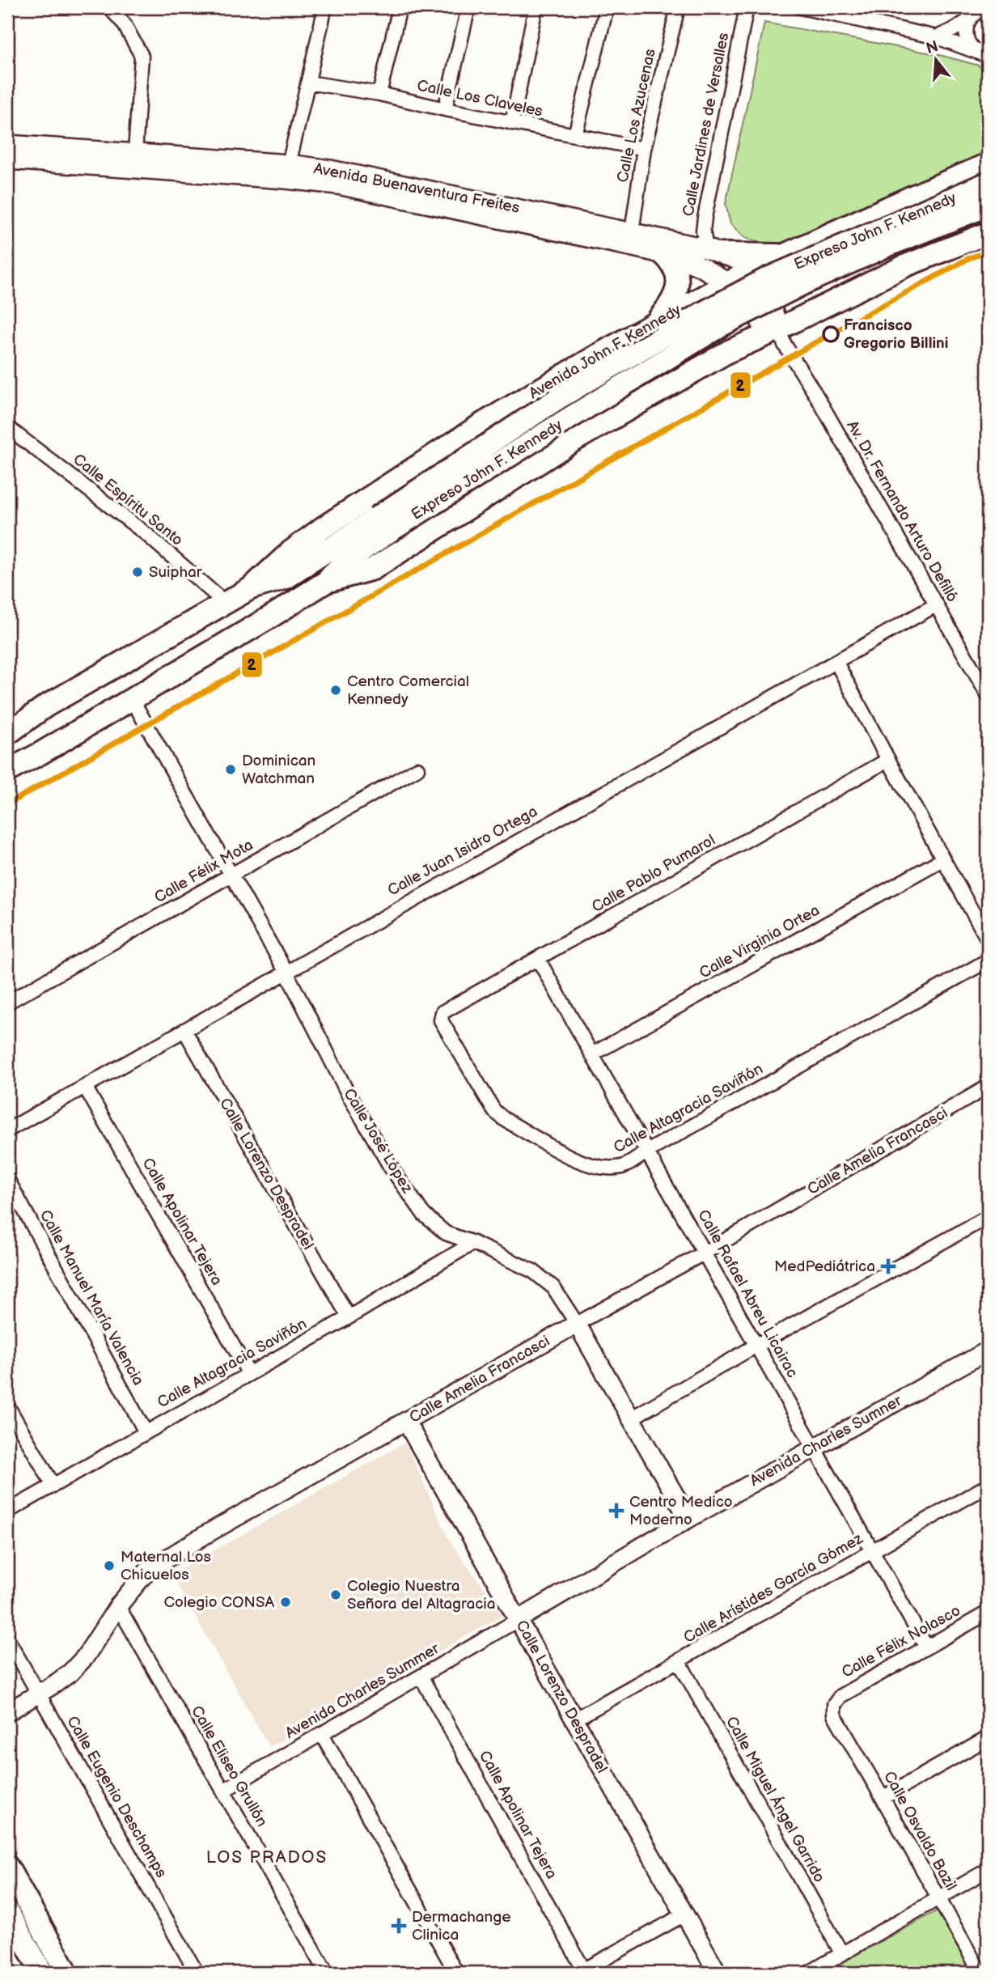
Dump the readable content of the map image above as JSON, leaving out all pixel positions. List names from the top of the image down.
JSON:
{
  "streets": {
    "main road": ["Avenida Buenaventura Freites", "Expreso John F. Kennedy", "Avenida John F. Kennedy"],
    "street": [
      "Calle Los Claveles",
      "Calle Los Azucenas",
      "Calle Jardines de Versalles",
      "Calle Espíritu Santo",
      "Av. Dr. Fernando Arturo Defilló",
      "Calle Juan Isidro Ortega",
      "Calle Félix Mota",
      "Calle Pablo Pumarol",
      "Calle Virginia Ortea",
      "Calle Altagracia Saviñón",
      "Calle José López",
      "Calle Amelia Francasci",
      "Calle Lorenzo Despradel",
      "Calle Apolinar Tejera",
      "Calle Rafael Abreu Licairac",
      "Calle Manuel María Valencia",
      "Avenida Charles Sumner",
      "Calle Arístides García Gómez",
      "Calle Félix Nolasco",
      "Avenida Charles Summer",
      "Calle Eliseo Grullón",
      "Calle Eugenio Deschamps",
      "Calle Miguel Ángel Garrido",
      "Calle Osvaldo Bazil"
    ]
  },
  "crossings": [
    ["Calle Los Claveles", "Calle Los Azucenas"],
    ["Calle Los Azucenas", "Avenida Buenaventura Freites"],
    ["Calle Jardines de Versalles", "Avenida Buenaventura Freites"],
    ["Avenida Buenaventura Freites", "Avenida John F. Kennedy"],
    ["Avenida Buenaventura Freites", "Av. Dr. Fernando Arturo Defilló"],
    ["Expreso John F. Kennedy", "Avenida John F. Kennedy"],
    ["Expreso John F. Kennedy", "Calle Espíritu Santo"],
    ["Expreso John F. Kennedy", "Calle José López"],
    ["Av. Dr. Fernando Arturo Defilló", "Calle Juan Isidro Ortega"],
    ["Calle Juan Isidro Ortega", "Calle José López"],
    ["Calle Juan Isidro Ortega", "Calle Lorenzo Despradel"],
    ["Calle Juan Isidro Ortega", "Calle Apolinar Tejera"],
    ["Calle Félix Mota", "Calle José López"],
    ["Calle Pablo Pumarol", "Calle Altagracia Saviñón"],
    ["Calle Pablo Pumarol", "Calle Rafael Abreu Licairac"],
    ["Calle Virginia Ortea", "Calle Rafael Abreu Licairac"],
    ["Calle Altagracia Saviñón", "Calle José López"],
    ["Calle Altagracia Saviñón", "Calle Lorenzo Despradel"],
    ["Calle Altagracia Saviñón", "Calle Apolinar Tejera"],
    ["Calle Altagracia Saviñón", "Calle Rafael Abreu Licairac"],
    ["Calle Altagracia Saviñón", "Calle Manuel María Valencia"],
    ["Calle José López", "Calle Amelia Francasci"],
    ["Calle José López", "Avenida Charles Sumner"],
    ["Calle Amelia Francasci", "Calle Lorenzo Despradel"],
    ["Calle Amelia Francasci", "Calle Rafael Abreu Licairac"],
    ["Calle Amelia Francasci", "Calle Eliseo Grullón"],
    ["Calle Amelia Francasci", "Calle Eugenio Deschamps"],
    ["Calle Lorenzo Despradel", "Avenida Charles Sumner"],
    ["Calle Lorenzo Despradel", "Calle Arístides García Gómez"],
    ["Calle Lorenzo Despradel", "Avenida Charles Summer"],
    ["Calle Apolinar Tejera", "Avenida Charles Summer"],
    ["Calle Rafael Abreu Licairac", "Avenida Charles Sumner"],
    ["Calle Rafael Abreu Licairac", "Calle Arístides García Gómez"],
    ["Calle Rafael Abreu Licairac", "Calle Félix Nolasco"],
    ["Avenida Charles Sumner", "Avenida Charles Summer"],
    ["Calle Arístides García Gómez", "Calle Miguel Ángel Garrido"],
    ["Calle Félix Nolasco", "Calle Osvaldo Bazil"],
    ["Avenida Charles Summer", "Calle Eliseo Grullón"]
  ],
  "districts": ["LOS PRADOS"],
  "places": {
    "other": [
      "Francisco Gregorio Billini",
      "Suiphar",
      "Centro Comercial Kennedy",
      "Dominican Watchman",
      "Maternal Los Chicuelos",
      "Colegio Nuestra Señora del Altagracia",
      "Colegio CONSA"
    ],
    "health": ["MedPediátrica", "Centro Medico Moderno", "Dermachange Clinica"]
  },
  "lines": ["transit line 2"],
  "north": "top"
}
